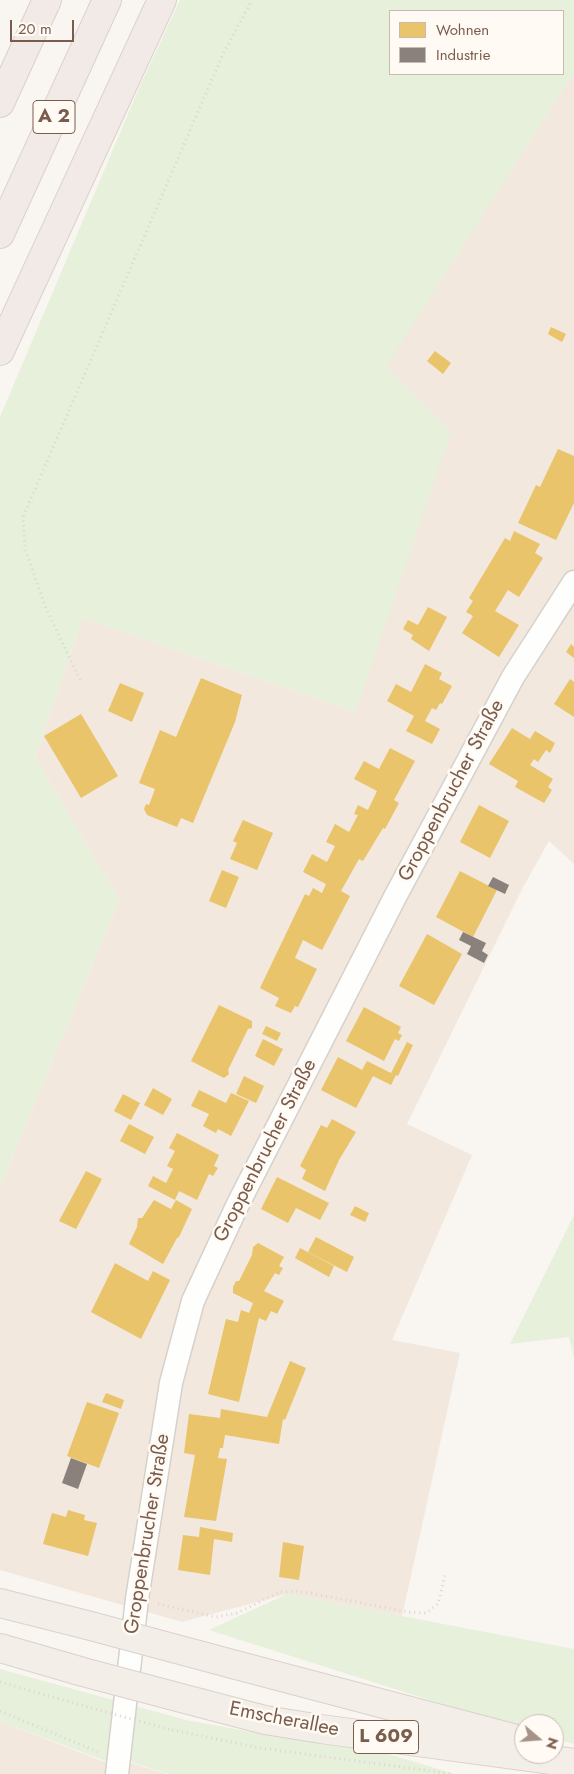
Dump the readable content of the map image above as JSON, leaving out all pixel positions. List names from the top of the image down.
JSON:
{
  "streets": {
    "highway": ["A 2"],
    "main road": ["Emscherallee", "L 609"],
    "street": ["Groppenbrucher Straße"]
  },
  "legend": ["Wohnen", "Industrie"],
  "scale_bar": "20 m",
  "north": "right"
}
